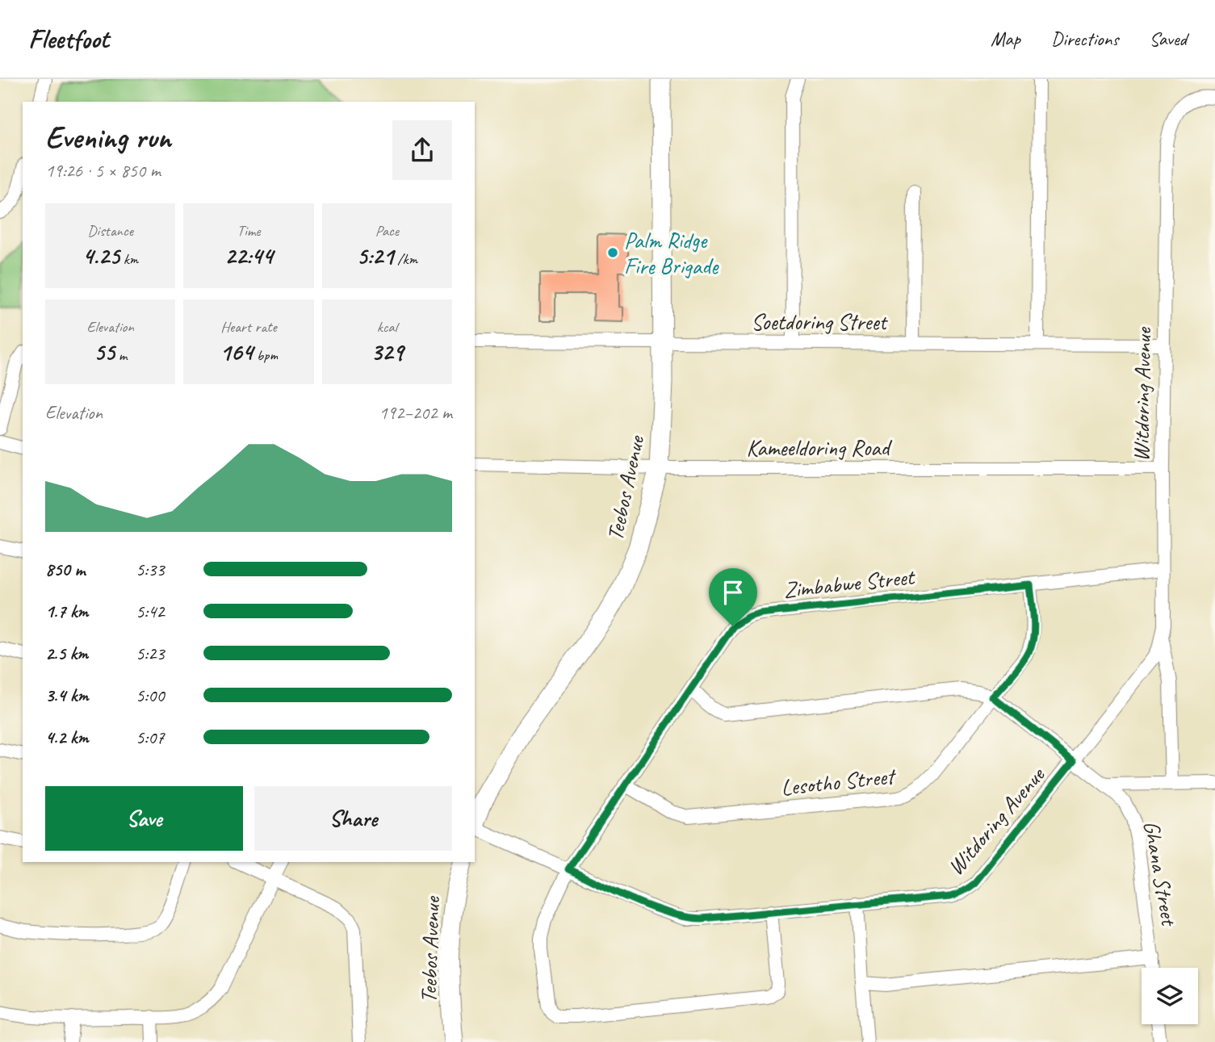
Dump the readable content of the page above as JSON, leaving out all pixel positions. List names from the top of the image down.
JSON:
{
  "streets": {
    "street": [
      "Soetdoring Street",
      "Witdoring Avenue",
      "Kameeldoring Road",
      "Teebos Avenue",
      "Zimbabwe Street",
      "Lesotho Street",
      "Ghana Street"
    ]
  },
  "crossings": [
    ["Soetdoring Street", "Witdoring Avenue"],
    ["Soetdoring Street", "Teebos Avenue"],
    ["Witdoring Avenue", "Kameeldoring Road"],
    ["Witdoring Avenue", "Zimbabwe Street"],
    ["Witdoring Avenue", "Ghana Street"],
    ["Kameeldoring Road", "Teebos Avenue"],
    ["Zimbabwe Street", "Lesotho Street"],
    ["Zimbabwe Street", "Ghana Street"],
    ["Lesotho Street", "Ghana Street"]
  ],
  "places": ["Palm Ridge Fire Brigade"],
  "page": {
    "header": "Fleetfoot",
    "nav": ["Map", "Directions", "Saved"],
    "heading": ["Evening run", "19:26 · 5 × 850 m"],
    "stats": [
      ["Distance", "4.25 km"],
      ["Time", "22:44"],
      ["Pace", "5:21 /km"],
      ["Elevation", "55 m"],
      ["Heart rate", "164 bpm"],
      ["kcal", "329"]
    ],
    "chart": ["Elevation", "192–202 m"],
    "list": [
      {
        "name": "850 m",
        "note": "5:33"
      },
      {
        "name": "1.7 km",
        "note": "5:42"
      },
      {
        "name": "2.5 km",
        "note": "5:23"
      },
      {
        "name": "3.4 km",
        "note": "5:00"
      },
      {
        "name": "4.2 km",
        "note": "5:07"
      }
    ],
    "buttons": ["Save", "Share"]
  }
}
